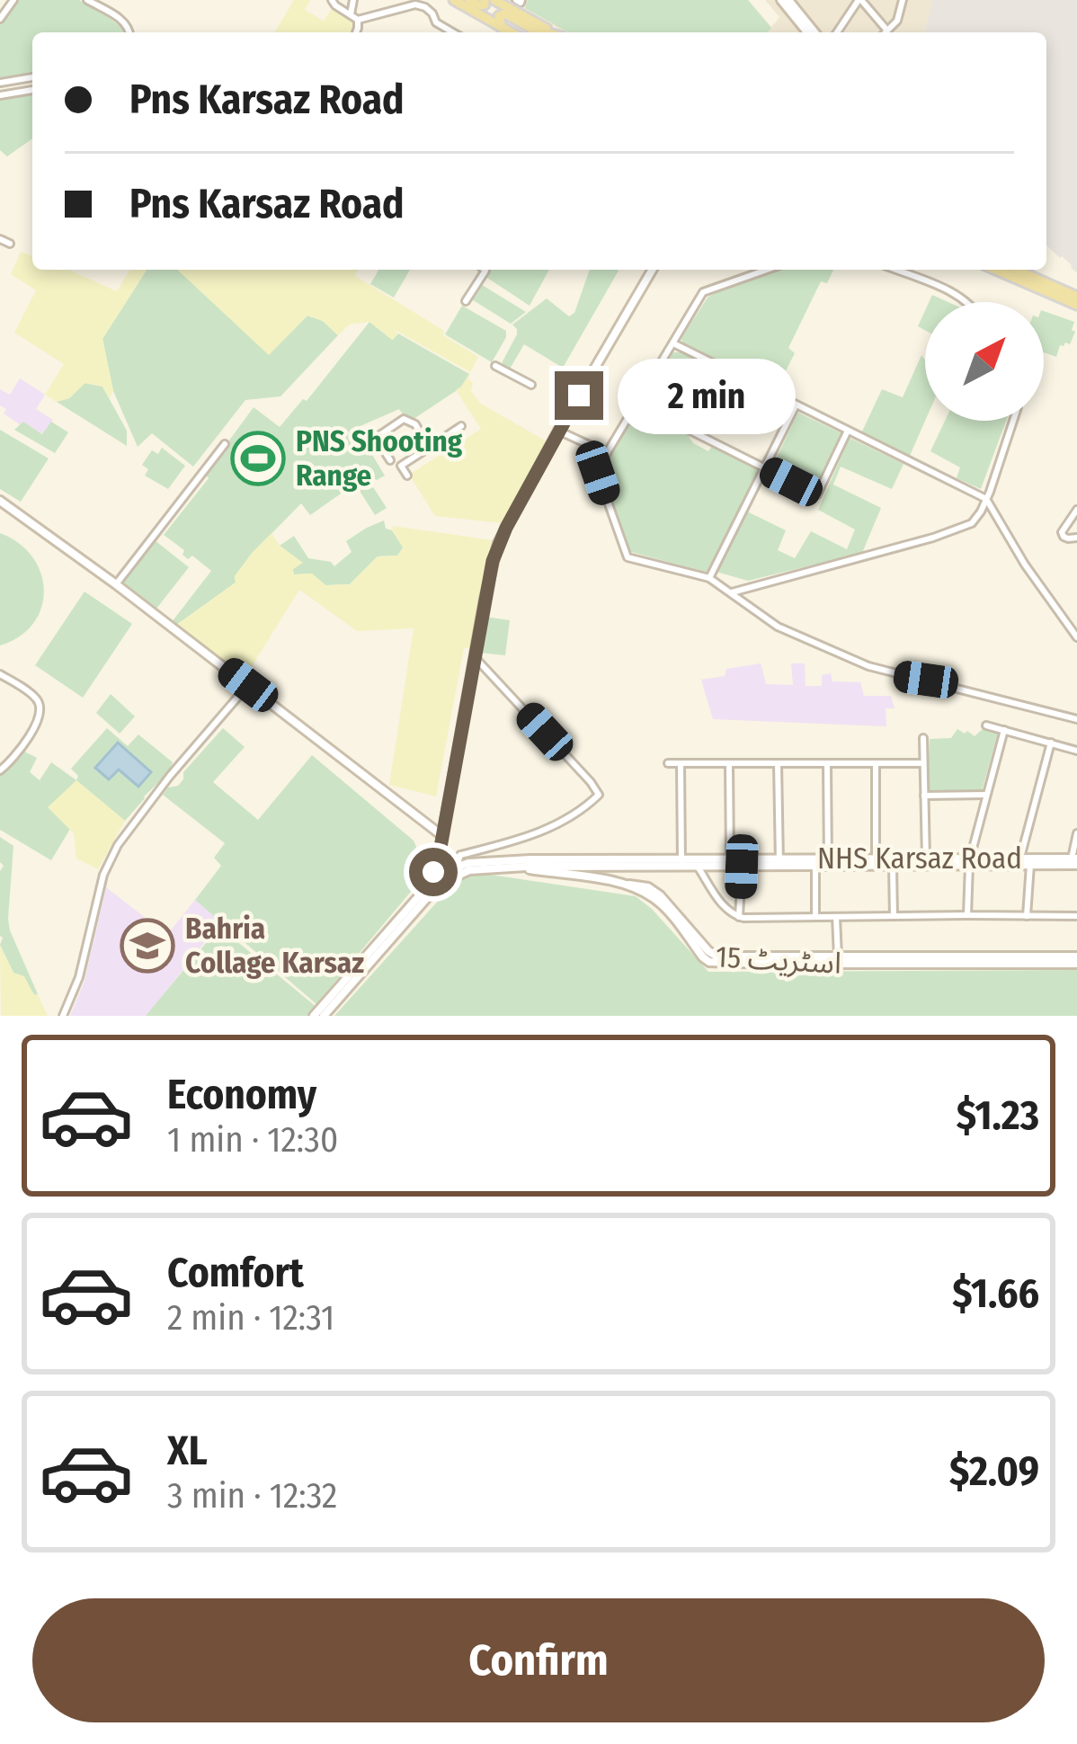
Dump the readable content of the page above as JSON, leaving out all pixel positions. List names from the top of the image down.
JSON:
{
  "streets": {
    "street": ["NHS Karsaz Road", "اسٹریٹ 15"]
  },
  "crossings": [
    ["NHS Karsaz Road", "اسٹریٹ 15"]
  ],
  "places": {
    "sports": ["PNS Shooting Range"],
    "school or university": ["Bahria Collage Karsaz"]
  },
  "north": "top right",
  "page": {
    "banner": ["Pns Karsaz Road", "Pns Karsaz Road"],
    "bubble": "2 min",
    "list": [
      {
        "name": "Economy",
        "note": "1 min · 12:30",
        "value": "$1.23"
      },
      {
        "name": "Comfort",
        "note": "2 min · 12:31",
        "value": "$1.66"
      },
      {
        "name": "XL",
        "note": "3 min · 12:32",
        "value": "$2.09"
      }
    ],
    "buttons": "Confirm"
  }
}
